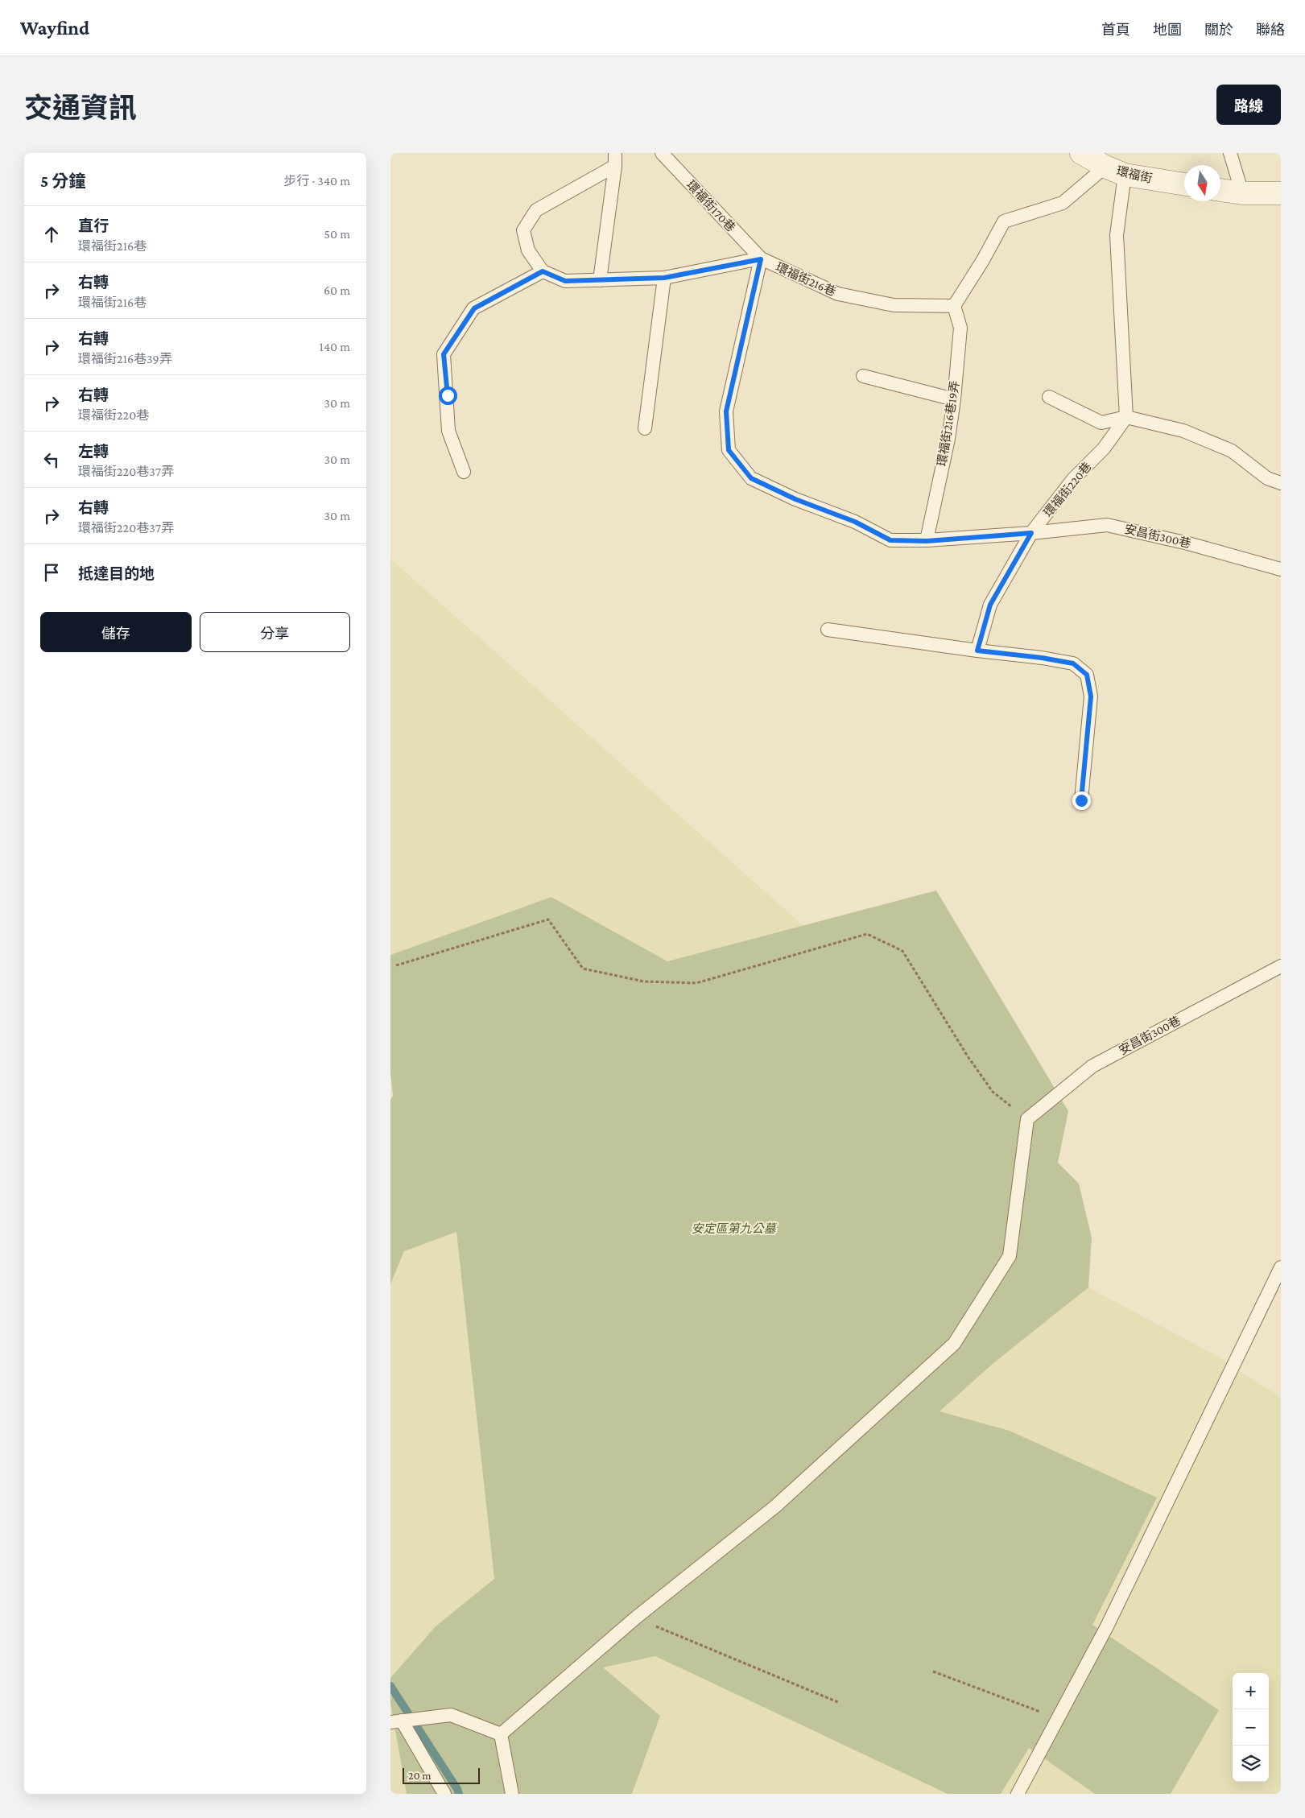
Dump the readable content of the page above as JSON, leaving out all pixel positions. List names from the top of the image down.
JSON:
{
  "streets": {
    "street": ["環福街"],
    "lane": [
      "環福街170巷",
      "環福街216巷",
      "環福街216巷19弄",
      "環福街220巷",
      "安昌街300巷"
    ]
  },
  "crossings": [
    ["環福街170巷", "環福街216巷"],
    ["環福街170巷", "安昌街300巷"],
    ["環福街216巷", "環福街216巷19弄"],
    ["環福街216巷", "安昌街300巷"],
    ["環福街216巷19弄", "安昌街300巷"],
    ["環福街220巷", "安昌街300巷"]
  ],
  "parks": ["安定區第九公墓"],
  "scale_bar": "20 m",
  "north": "bottom",
  "page": {
    "header": "Wayfind",
    "nav": [
      "首頁",
      "地圖",
      "關於",
      "聯絡"
    ],
    "title": "交通資訊",
    "buttons": [
      "路線",
      ["儲存", "分享"]
    ],
    "heading": ["5 分鐘", "步行 · 340 m"],
    "list": [
      ["直行", "環福街216巷", "50 m"],
      ["右轉", "環福街216巷", "60 m"],
      ["右轉", "環福街216巷39弄", "140 m"],
      ["右轉", "環福街220巷", "30 m"],
      ["左轉", "環福街220巷37弄", "30 m"],
      ["右轉", "環福街220巷37弄", "30 m"],
      "抵達目的地"
    ],
    "map_buttons": ["+", "−"],
    "scale": "20 m"
  }
}
